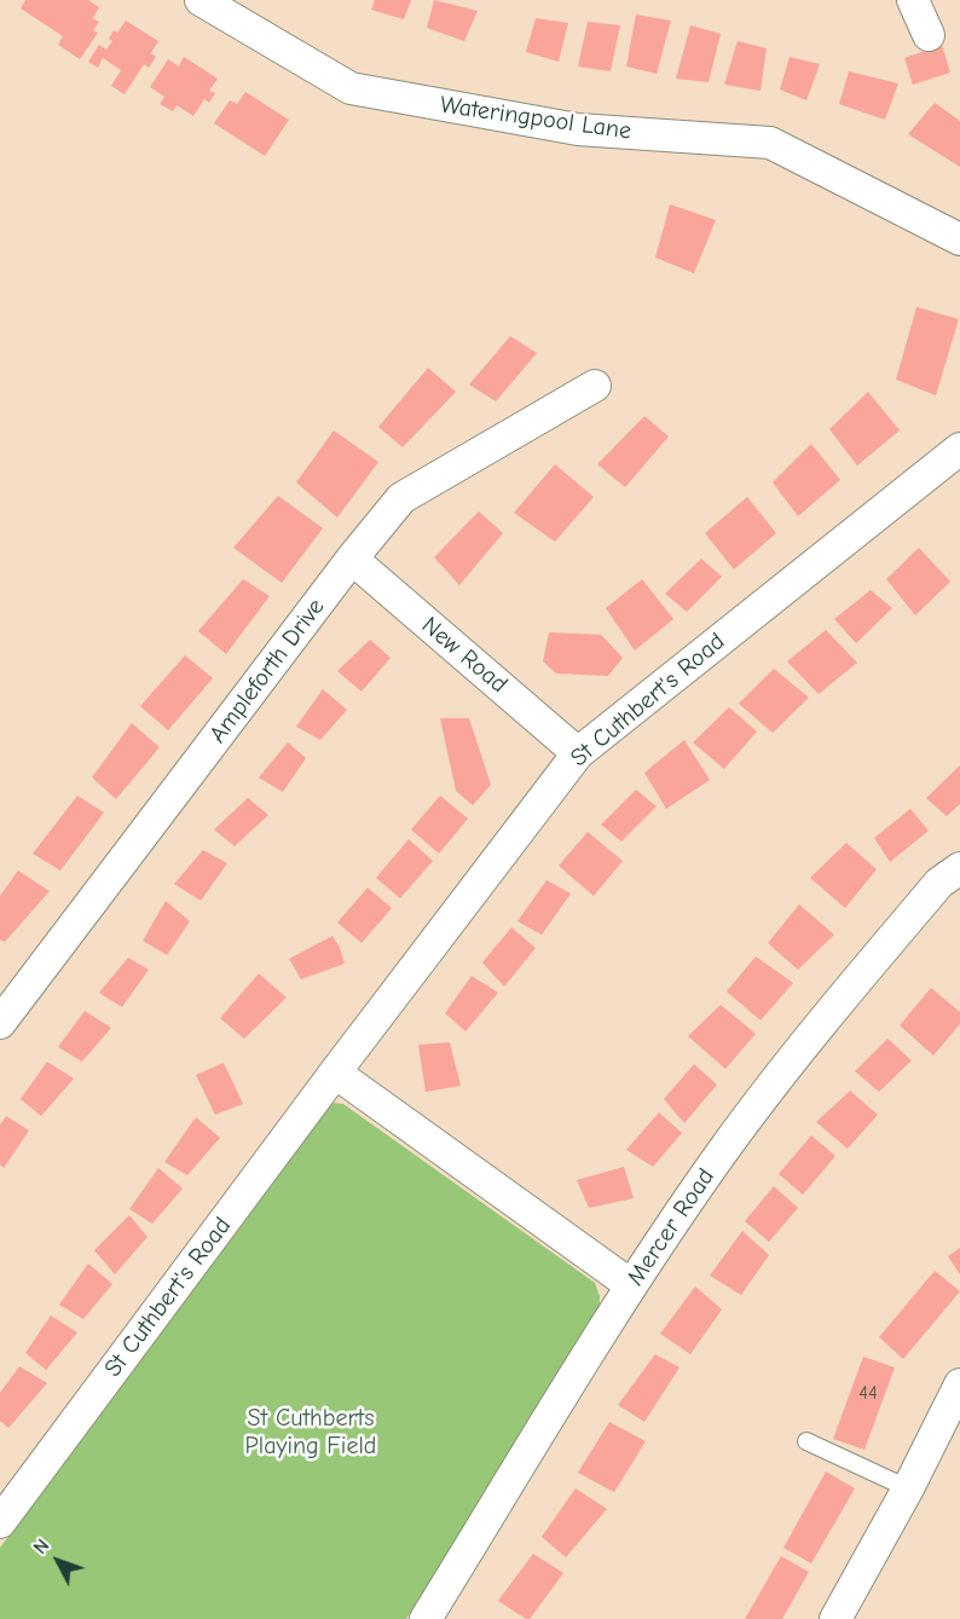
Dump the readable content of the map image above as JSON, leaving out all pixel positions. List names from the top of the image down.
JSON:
{
  "streets": {
    "street": [
      "Wateringpool Lane",
      "New Road",
      "Ampleforth Drive",
      "St Cuthbert's Road",
      "Mercer Road"
    ]
  },
  "crossings": [
    ["New Road", "Ampleforth Drive"],
    ["New Road", "St Cuthbert's Road"]
  ],
  "parks": ["St Cuthberts Playing Field"],
  "house_numbers": ["44"],
  "north": "top left"
}
